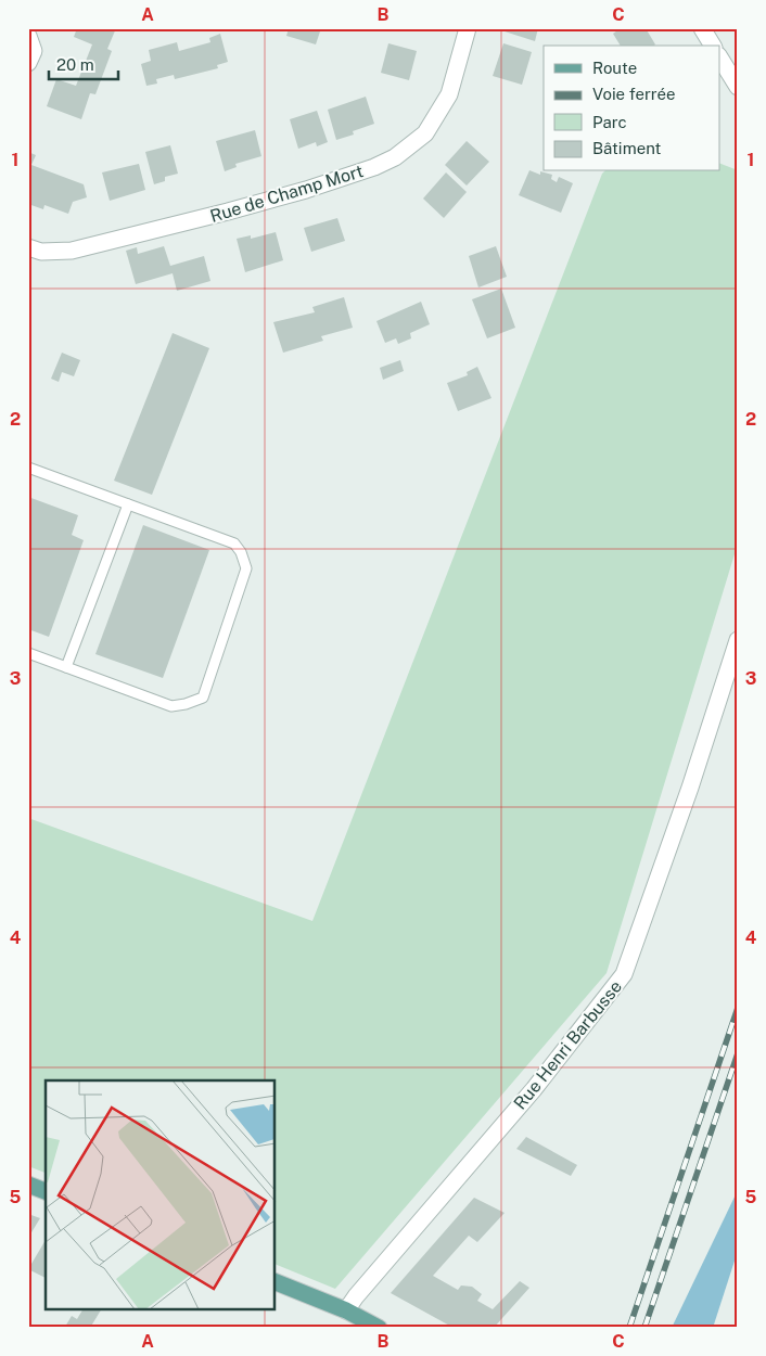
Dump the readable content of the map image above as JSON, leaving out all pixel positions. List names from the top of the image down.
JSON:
{
  "streets": {
    "street": ["Rue de Champ Mort", "Rue Henri Barbusse"]
  },
  "legend": [
    "Route",
    "Voie ferrée",
    "Parc",
    "Bâtiment"
  ],
  "scale_bar": "20 m",
  "grid": {
    "columns": ["A", "B", "C"],
    "rows": [
      "1",
      "2",
      "3",
      "4",
      "5"
    ]
  }
}
